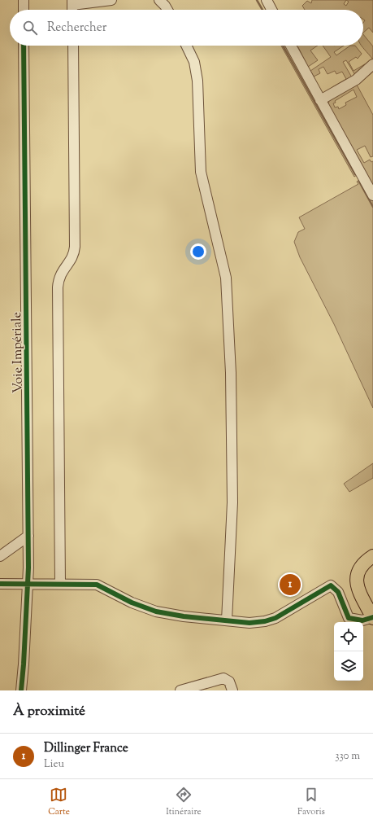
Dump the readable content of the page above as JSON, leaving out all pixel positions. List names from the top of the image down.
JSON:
{
  "streets": {
    "street": ["Voie Impériale"]
  },
  "page": {
    "search": "Rechercher",
    "pins": "1",
    "heading": "À proximité",
    "list": [
      {
        "mark": "1",
        "name": "Dillinger France",
        "note": "Lieu",
        "value": "330 m"
      }
    ],
    "nav": ["Carte", "Itinéraire", "Favoris"]
  }
}
